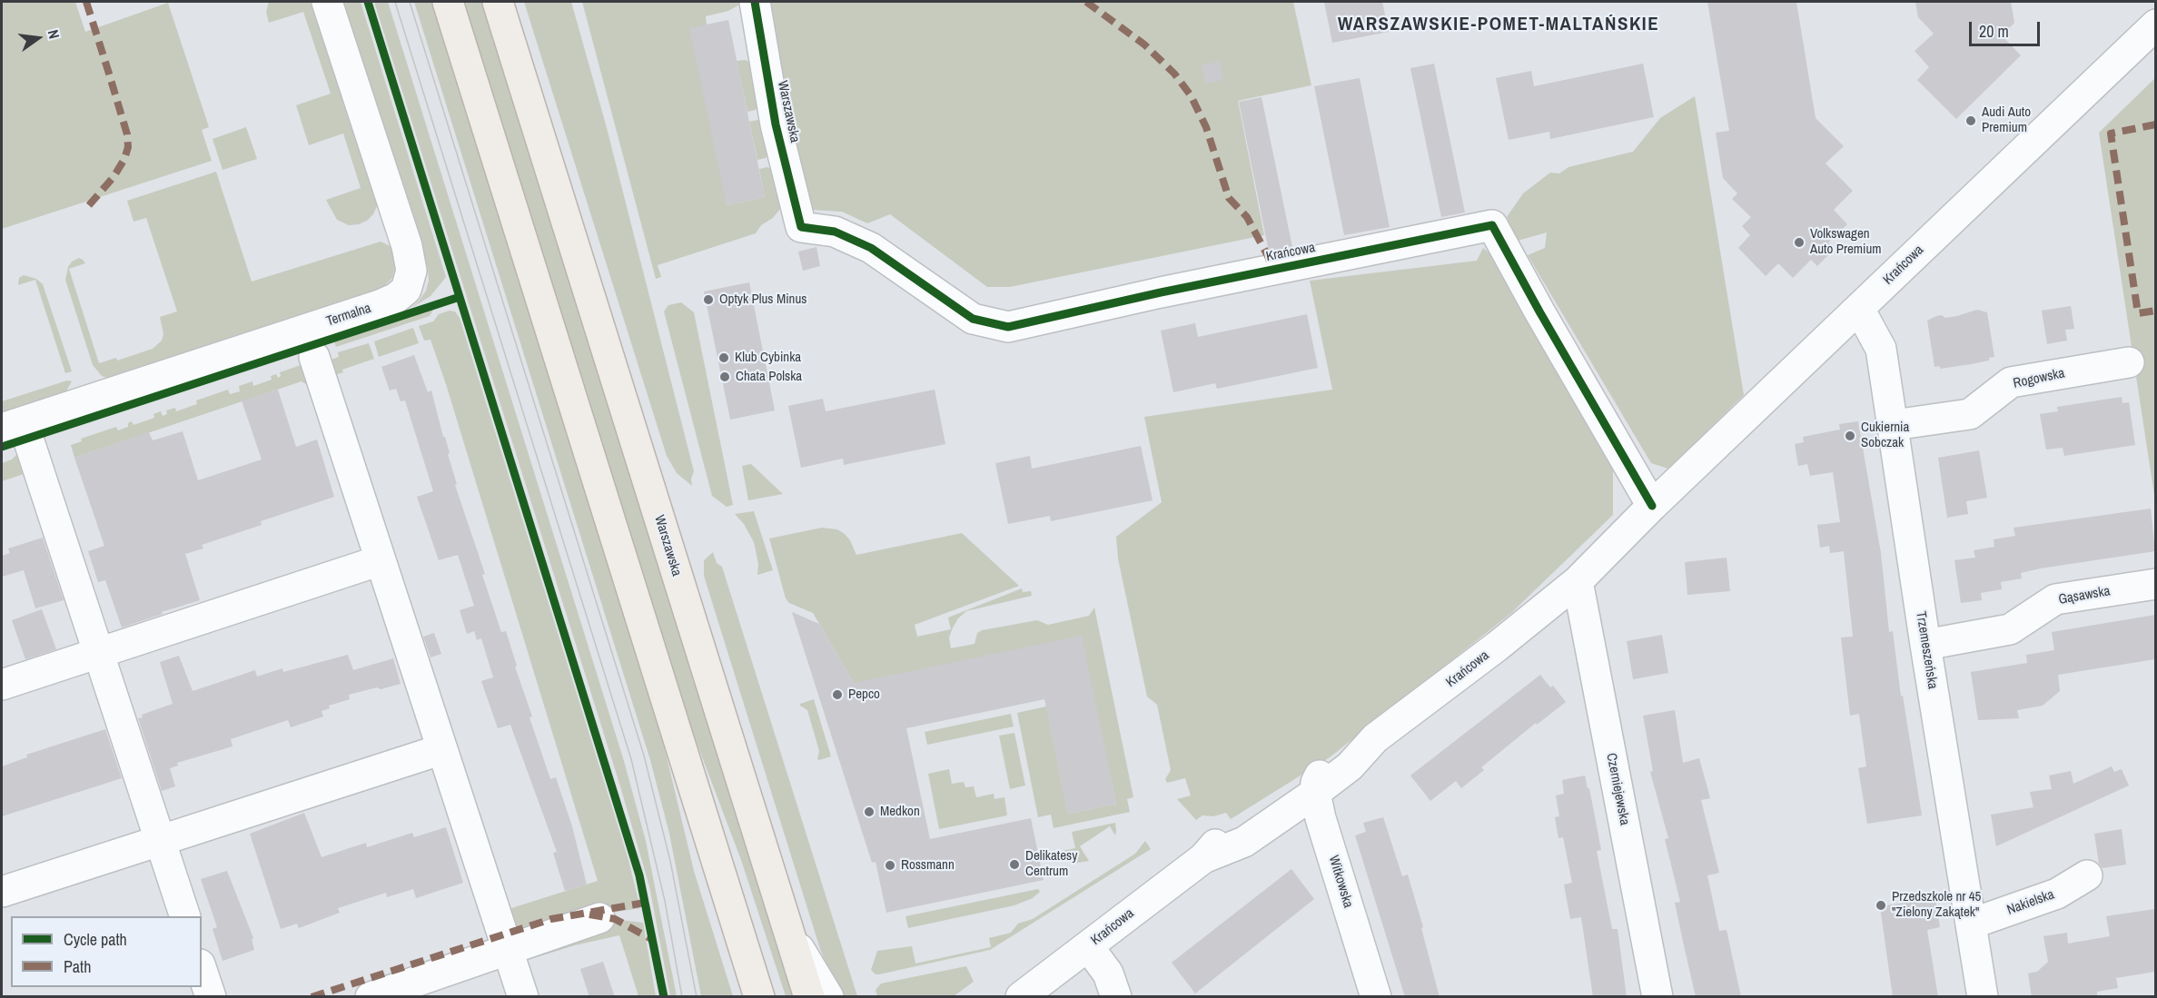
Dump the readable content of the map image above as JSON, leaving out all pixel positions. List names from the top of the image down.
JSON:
{
  "streets": {
    "main road": ["Warszawska"],
    "street": [
      "Krańcowa",
      "Termalna",
      "Rogowska",
      "Gąsawska",
      "Trzemeszeńska",
      "Czerniejewska",
      "Witkowska",
      "Nakielska"
    ]
  },
  "crossings": [
    ["Warszawska", "Krańcowa"],
    ["Krańcowa", "Trzemeszeńska"],
    ["Krańcowa", "Czerniejewska"],
    ["Krańcowa", "Witkowska"],
    ["Rogowska", "Trzemeszeńska"],
    ["Gąsawska", "Trzemeszeńska"],
    ["Trzemeszeńska", "Nakielska"]
  ],
  "districts": ["WARSZAWSKIE-POMET-MALTAŃSKIE"],
  "places": [
    "Audi Auto Premium",
    "Volkswagen Auto Premium",
    "Optyk Plus Minus",
    "Klub Cybinka",
    "Chata Polska",
    "Cukiernia Sobczak",
    "Pepco",
    "Medkon",
    "Delikatesy Centrum",
    "Rossmann",
    "Przedszkole nr 45 \"Zielony Zakątek\""
  ],
  "legend": ["Cycle path", "Path"],
  "scale_bar": "20 m",
  "north": "right"
}
